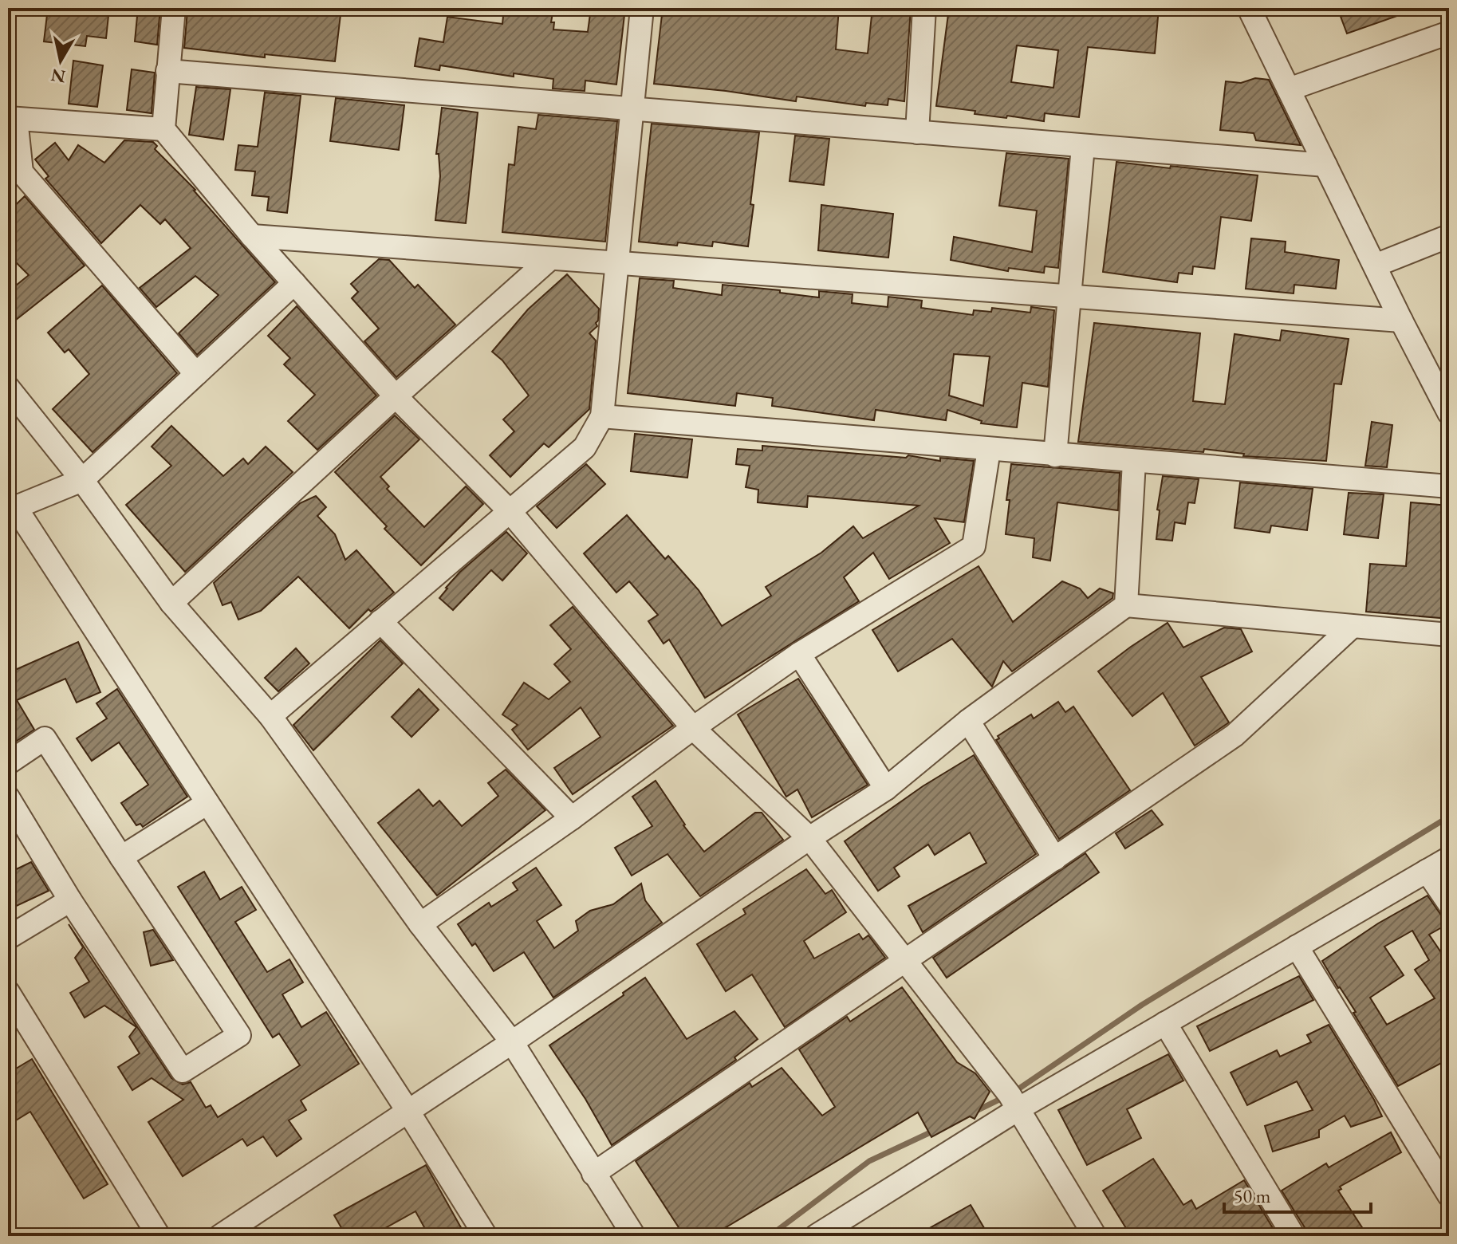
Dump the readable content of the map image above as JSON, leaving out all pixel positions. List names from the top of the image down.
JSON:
{
  "scale_bar": "50 m",
  "north": "bottom"
}
